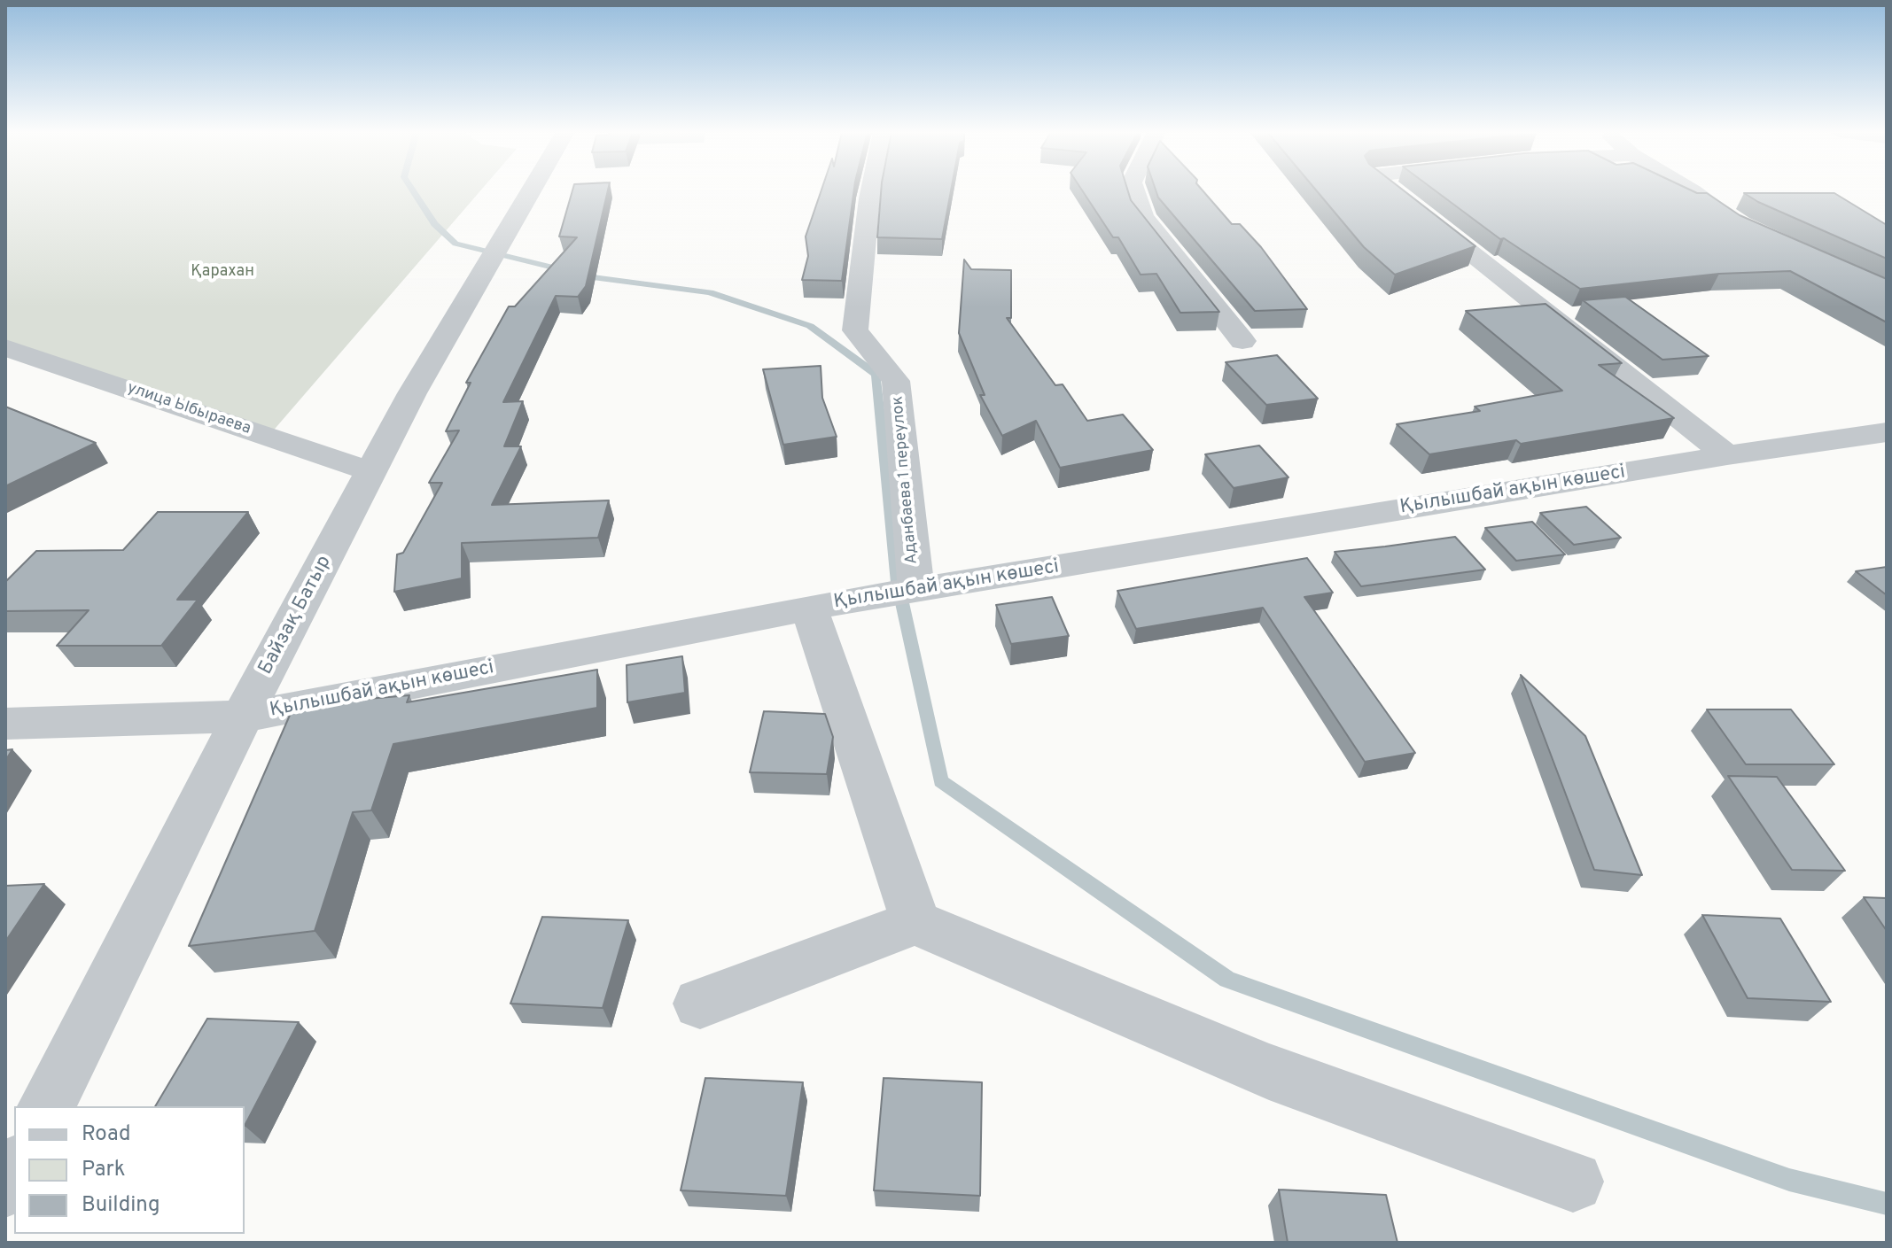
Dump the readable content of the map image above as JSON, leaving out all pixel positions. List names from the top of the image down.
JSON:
{
  "streets": {
    "street": [
      "улица Ыбыраева",
      "Аданбаева 1 переулок",
      "Қылышбай ақын көшесі",
      "Байзақ Батыр"
    ]
  },
  "crossings": [
    ["улица Ыбыраева", "Байзақ Батыр"],
    ["Аданбаева 1 переулок", "Қылышбай ақын көшесі"],
    ["Қылышбай ақын көшесі", "Байзақ Батыр"]
  ],
  "parks": ["Қарахан"],
  "legend": ["Road", "Park", "Building"]
}
